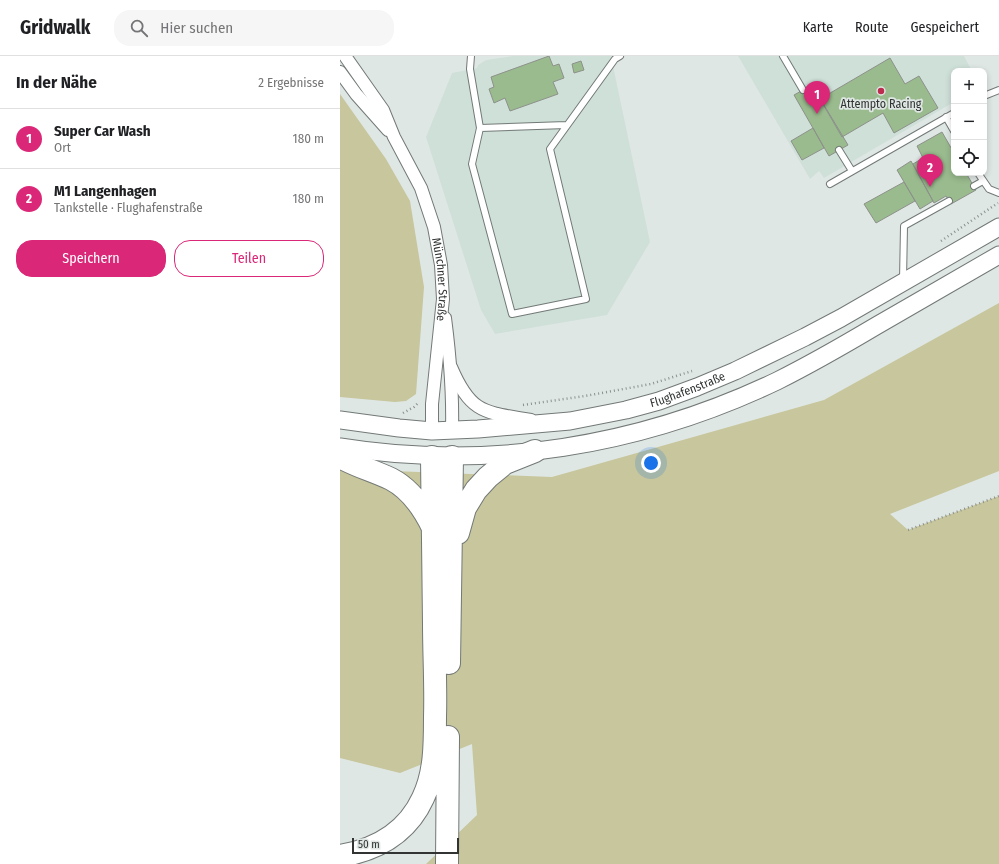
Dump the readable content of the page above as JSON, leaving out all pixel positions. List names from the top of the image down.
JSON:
{
  "streets": {
    "main road": ["Flughafenstraße"],
    "street": ["Münchner Straße"]
  },
  "crossings": [
    ["Münchner Straße", "Flughafenstraße"]
  ],
  "places": ["Attempto Racing"],
  "scale_bar": "50 m",
  "page": {
    "header": "Gridwalk",
    "search": "Hier suchen",
    "nav": ["Karte", "Route", "Gespeichert"],
    "heading": ["In der Nähe", "2 Ergebnisse"],
    "map_buttons": ["+", "−"],
    "pins": ["1", "2"],
    "list": [
      {
        "mark": "1",
        "name": "Super Car Wash",
        "note": "Ort",
        "value": "180 m"
      },
      {
        "mark": "2",
        "name": "M1 Langenhagen",
        "note": "Tankstelle · Flughafenstraße",
        "value": "180 m"
      }
    ],
    "buttons": ["Speichern", "Teilen"],
    "scale": "50 m"
  }
}
